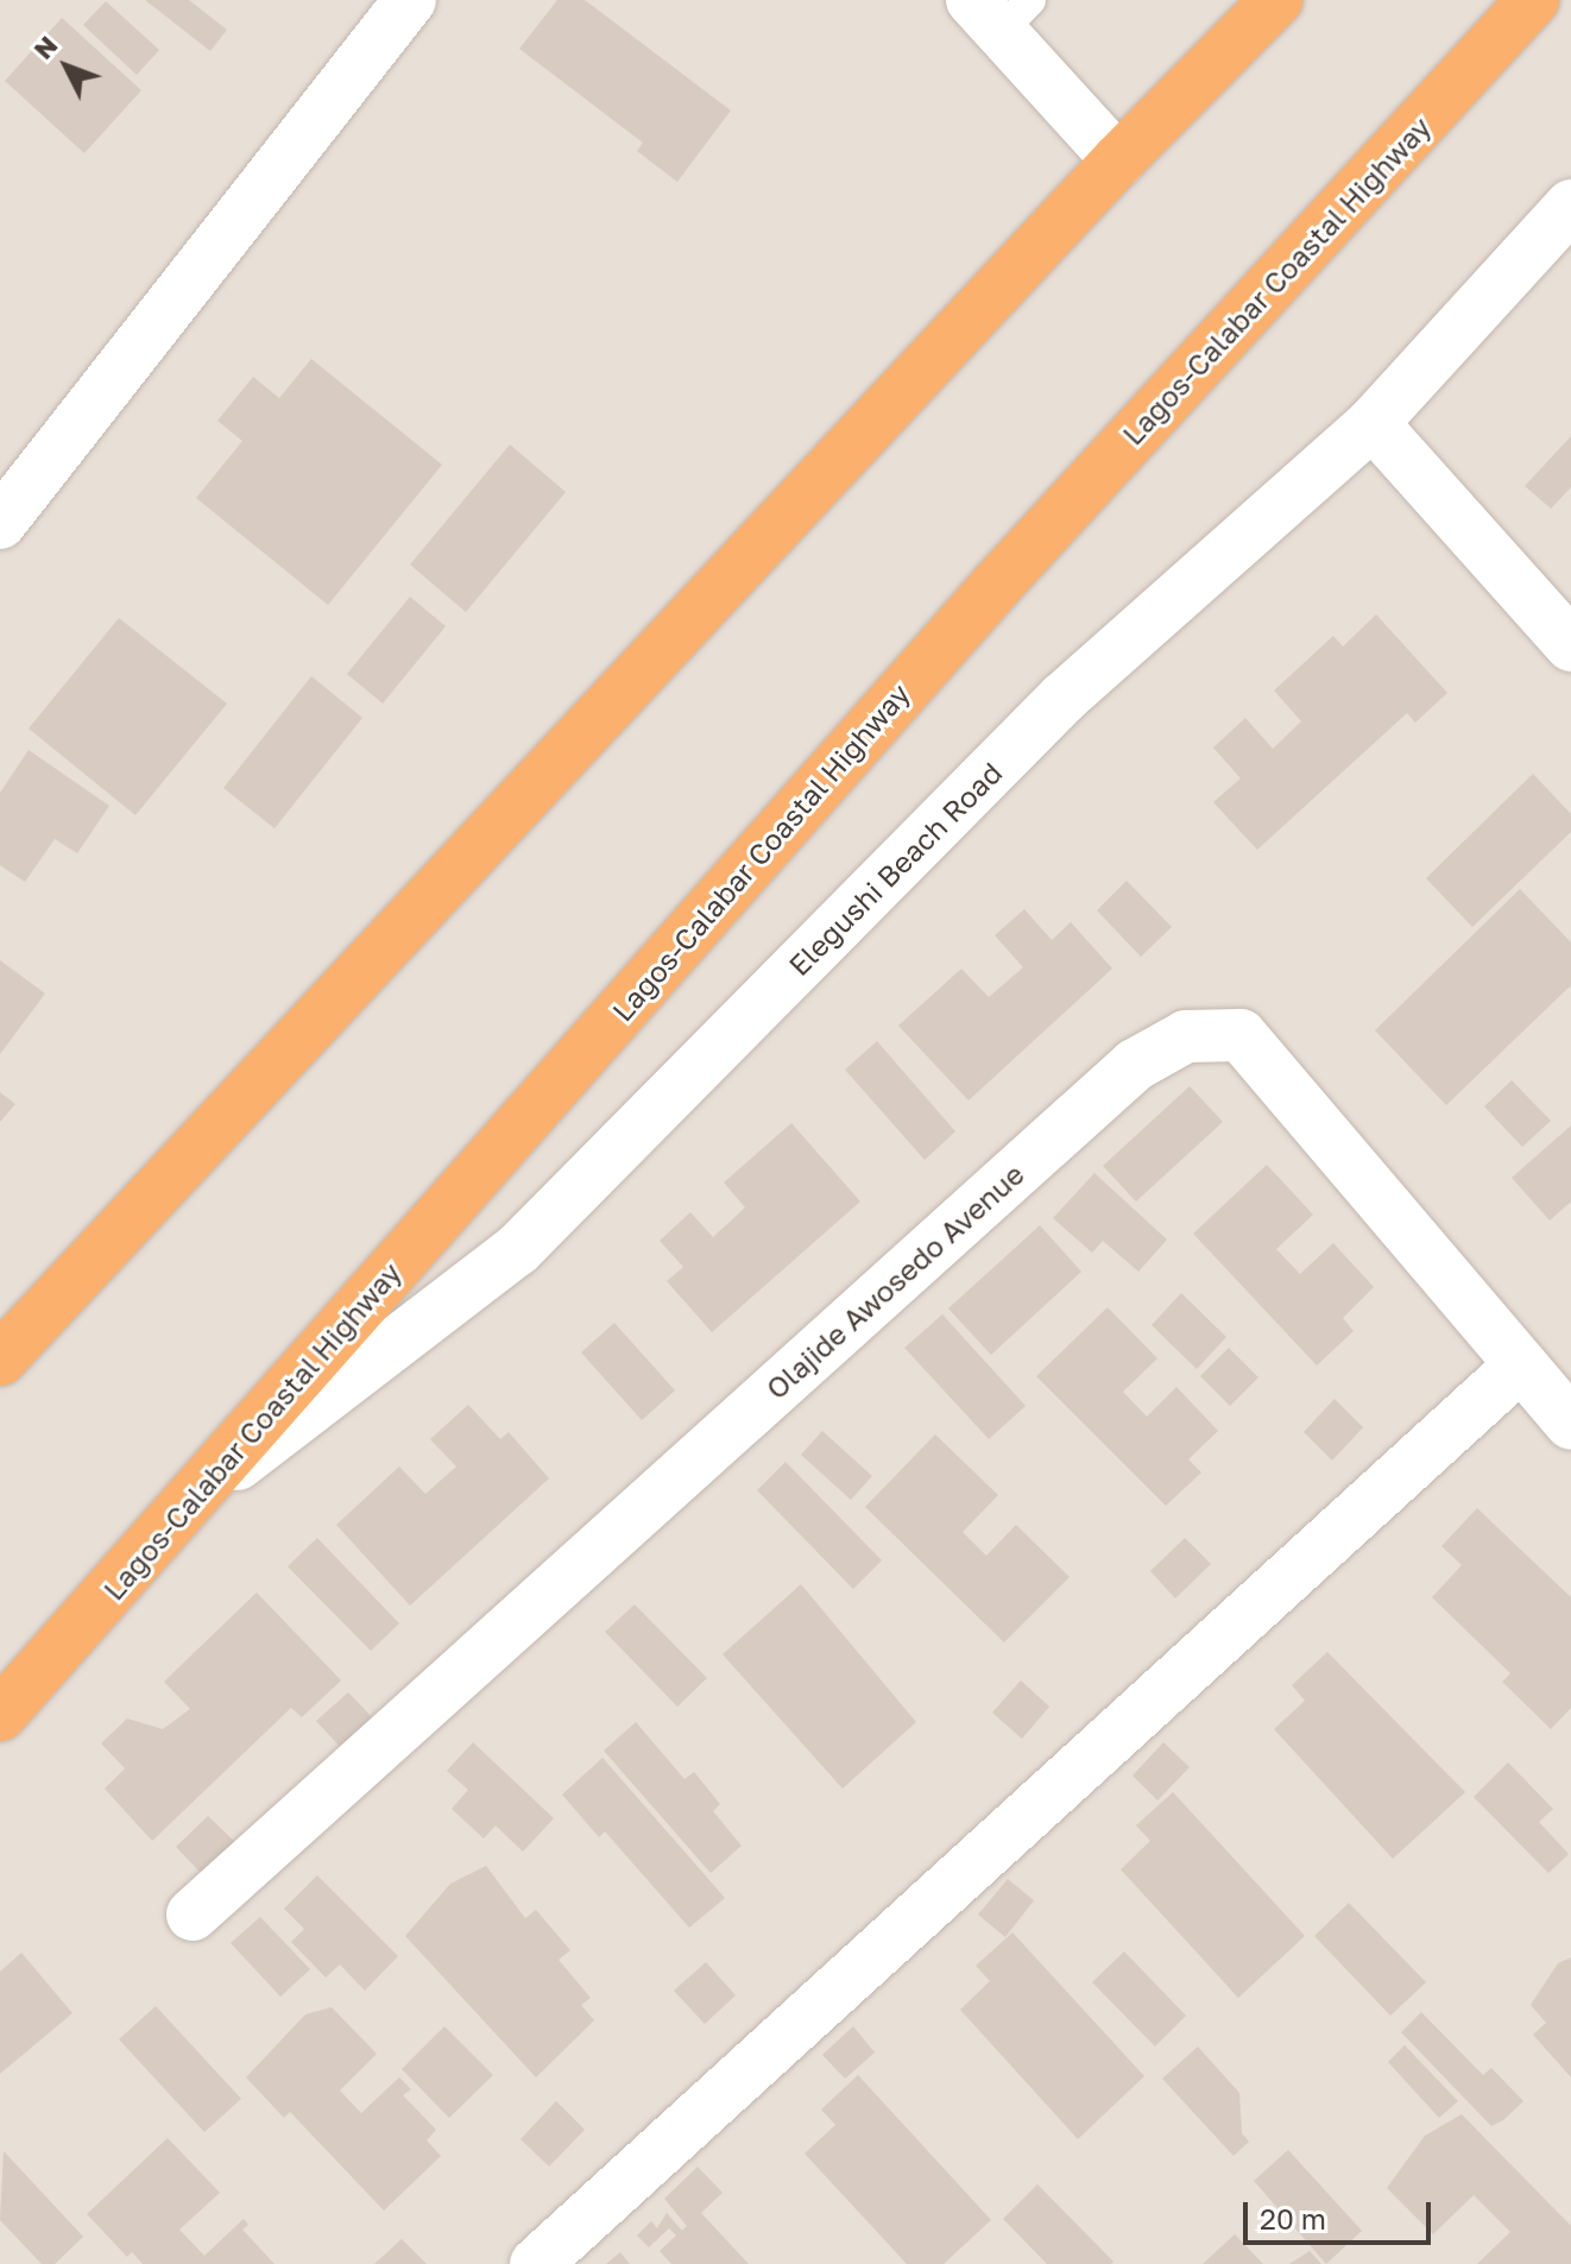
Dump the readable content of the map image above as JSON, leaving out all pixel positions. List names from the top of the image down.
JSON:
{
  "streets": {
    "highway": ["Lagos-Calabar Coastal Highway"],
    "street": ["Elegushi Beach Road", "Olajide Awosedo Avenue"]
  },
  "crossings": [
    ["Lagos-Calabar Coastal Highway", "Elegushi Beach Road"]
  ],
  "scale_bar": "20 m",
  "north": "top left"
}
